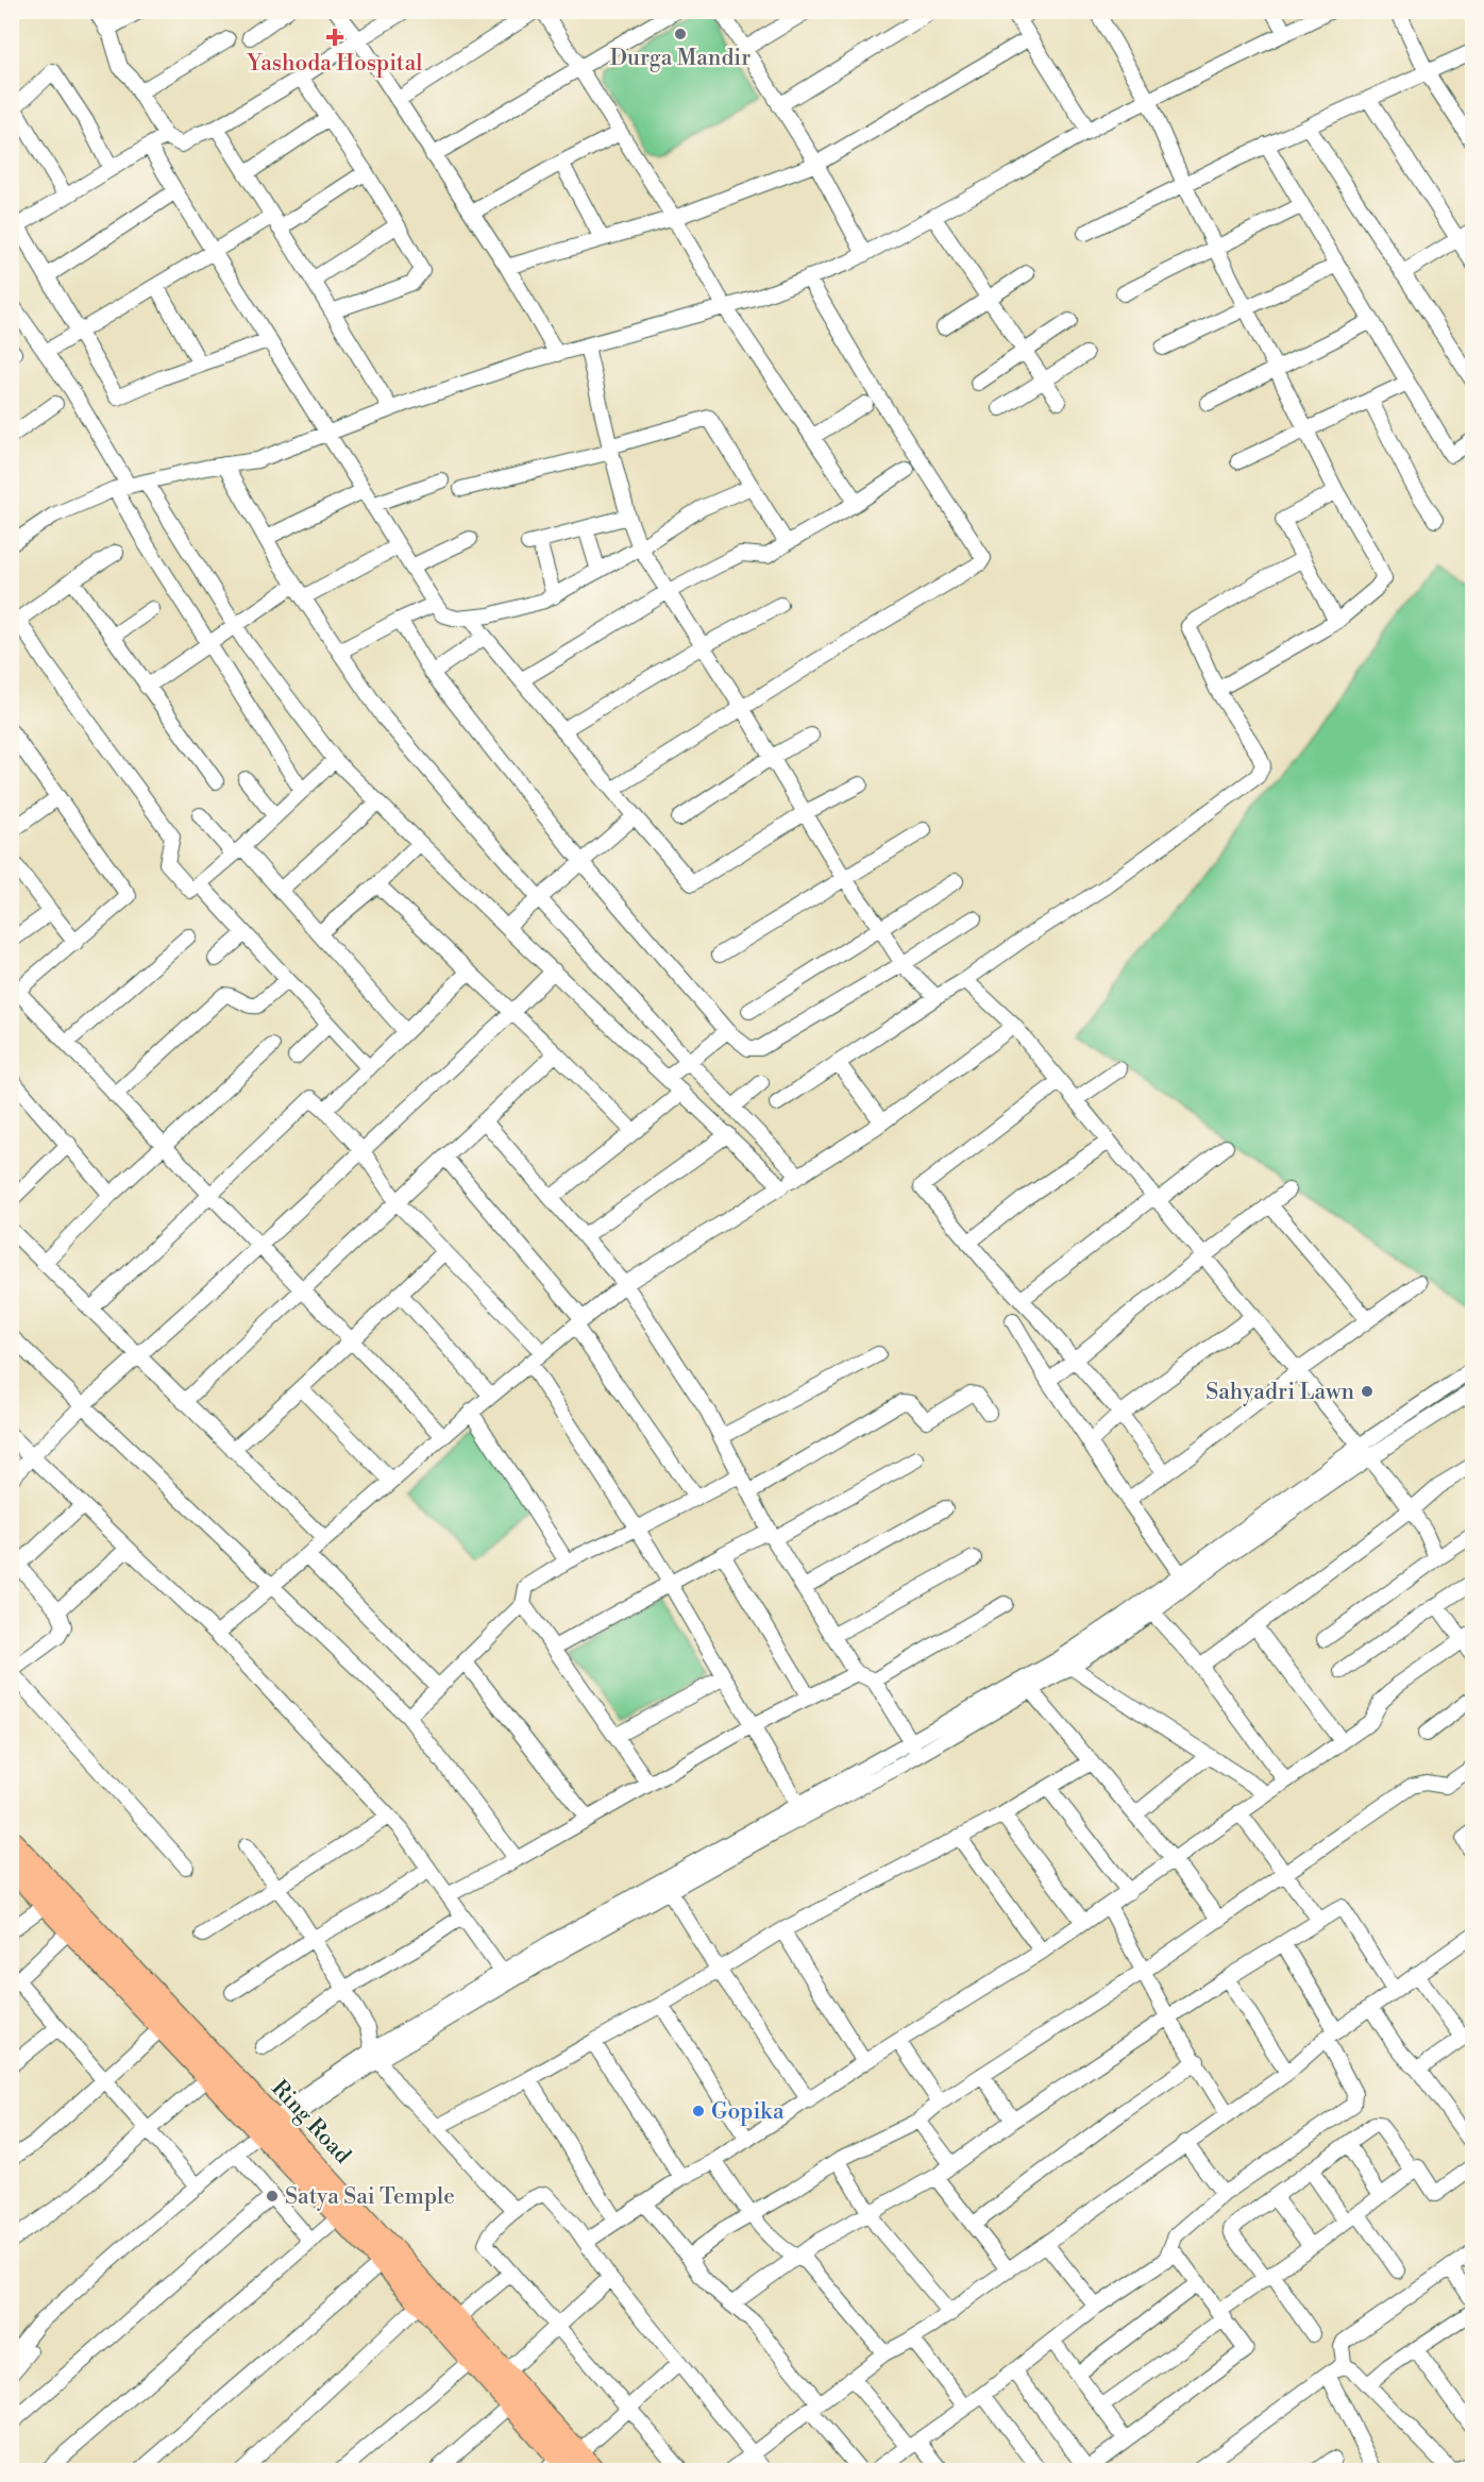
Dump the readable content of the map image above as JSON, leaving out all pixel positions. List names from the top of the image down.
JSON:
{
  "streets": {
    "highway": ["Ring Road"]
  },
  "places": {
    "other": [
      "Durga Mandir",
      "Sahyadri Lawn",
      "Gopika",
      "Satya Sai Temple"
    ],
    "health": ["Yashoda Hospital"]
  }
}
